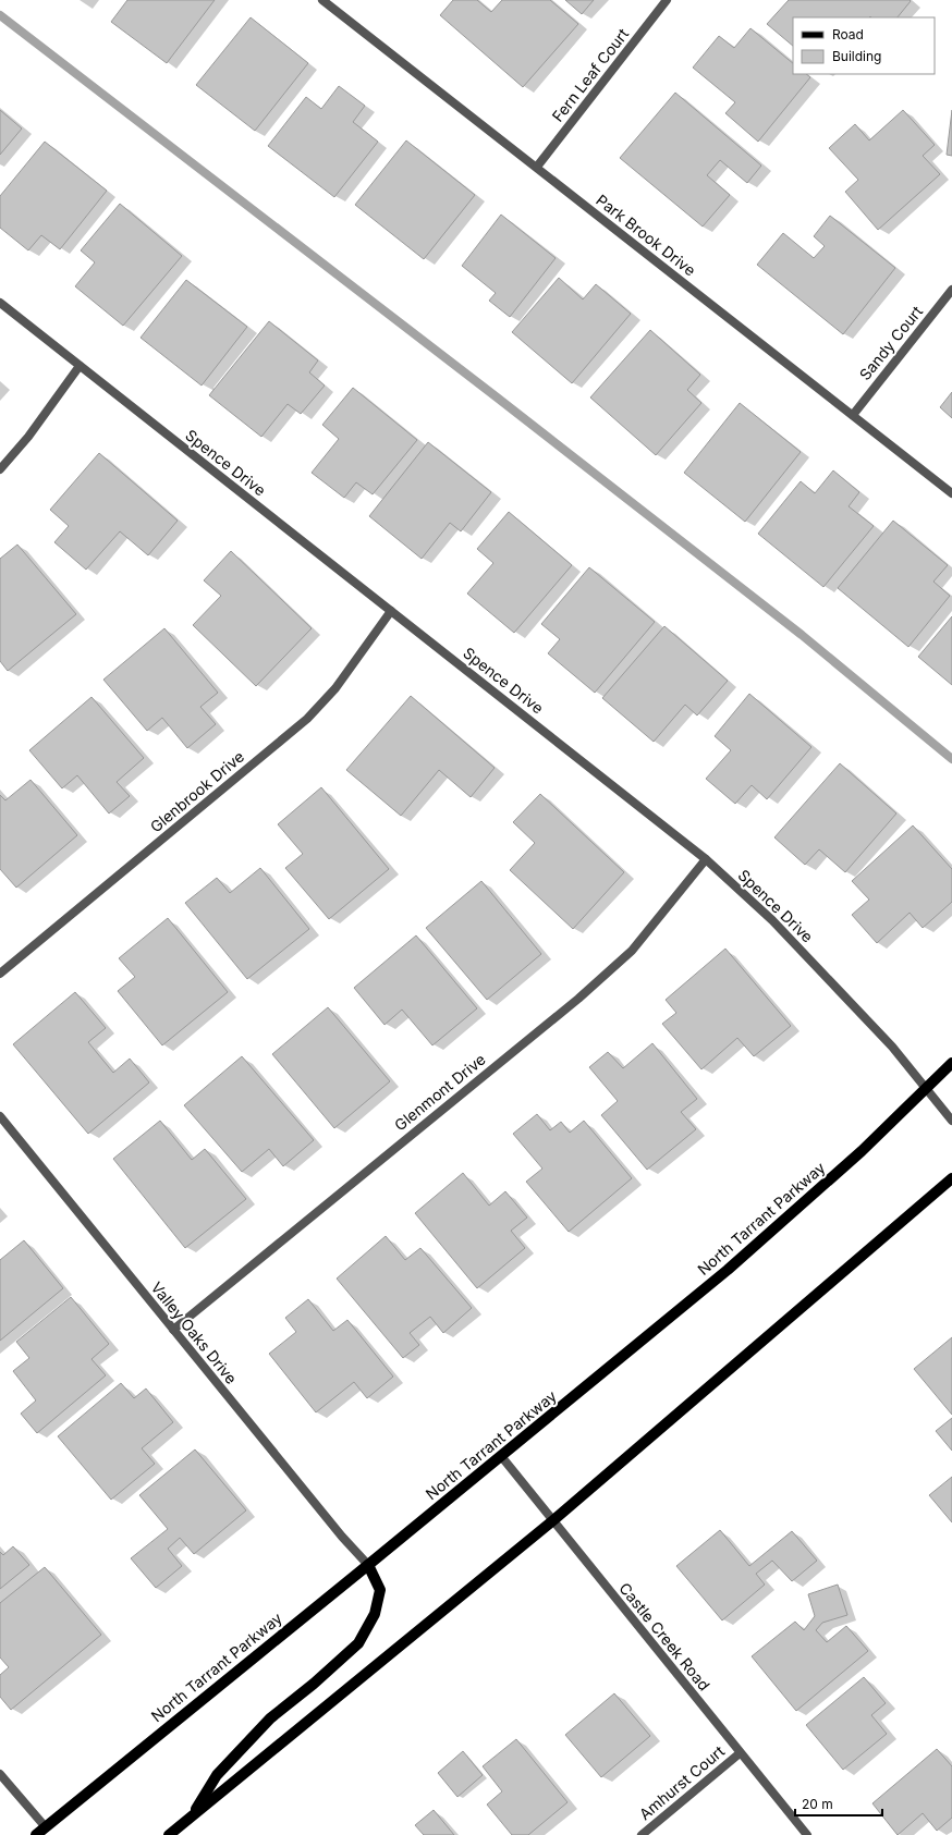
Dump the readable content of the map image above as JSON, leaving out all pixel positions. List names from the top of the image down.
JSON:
{
  "streets": {
    "main road": ["North Tarrant Parkway"],
    "street": [
      "Fern Leaf Court",
      "Park Brook Drive",
      "Sandy Court",
      "Spence Drive",
      "Glenbrook Drive",
      "Glenmont Drive",
      "Valley Oaks Drive",
      "Castle Creek Road",
      "Amhurst Court"
    ]
  },
  "crossings": [
    ["Fern Leaf Court", "Park Brook Drive"],
    ["Park Brook Drive", "Sandy Court"],
    ["Spence Drive", "Glenbrook Drive"],
    ["Spence Drive", "Glenmont Drive"],
    ["Spence Drive", "North Tarrant Parkway"],
    ["Glenmont Drive", "Valley Oaks Drive"],
    ["North Tarrant Parkway", "Valley Oaks Drive"],
    ["North Tarrant Parkway", "Castle Creek Road"],
    ["Castle Creek Road", "Amhurst Court"]
  ],
  "legend": ["Road", "Building"],
  "scale_bar": "20 m"
}
